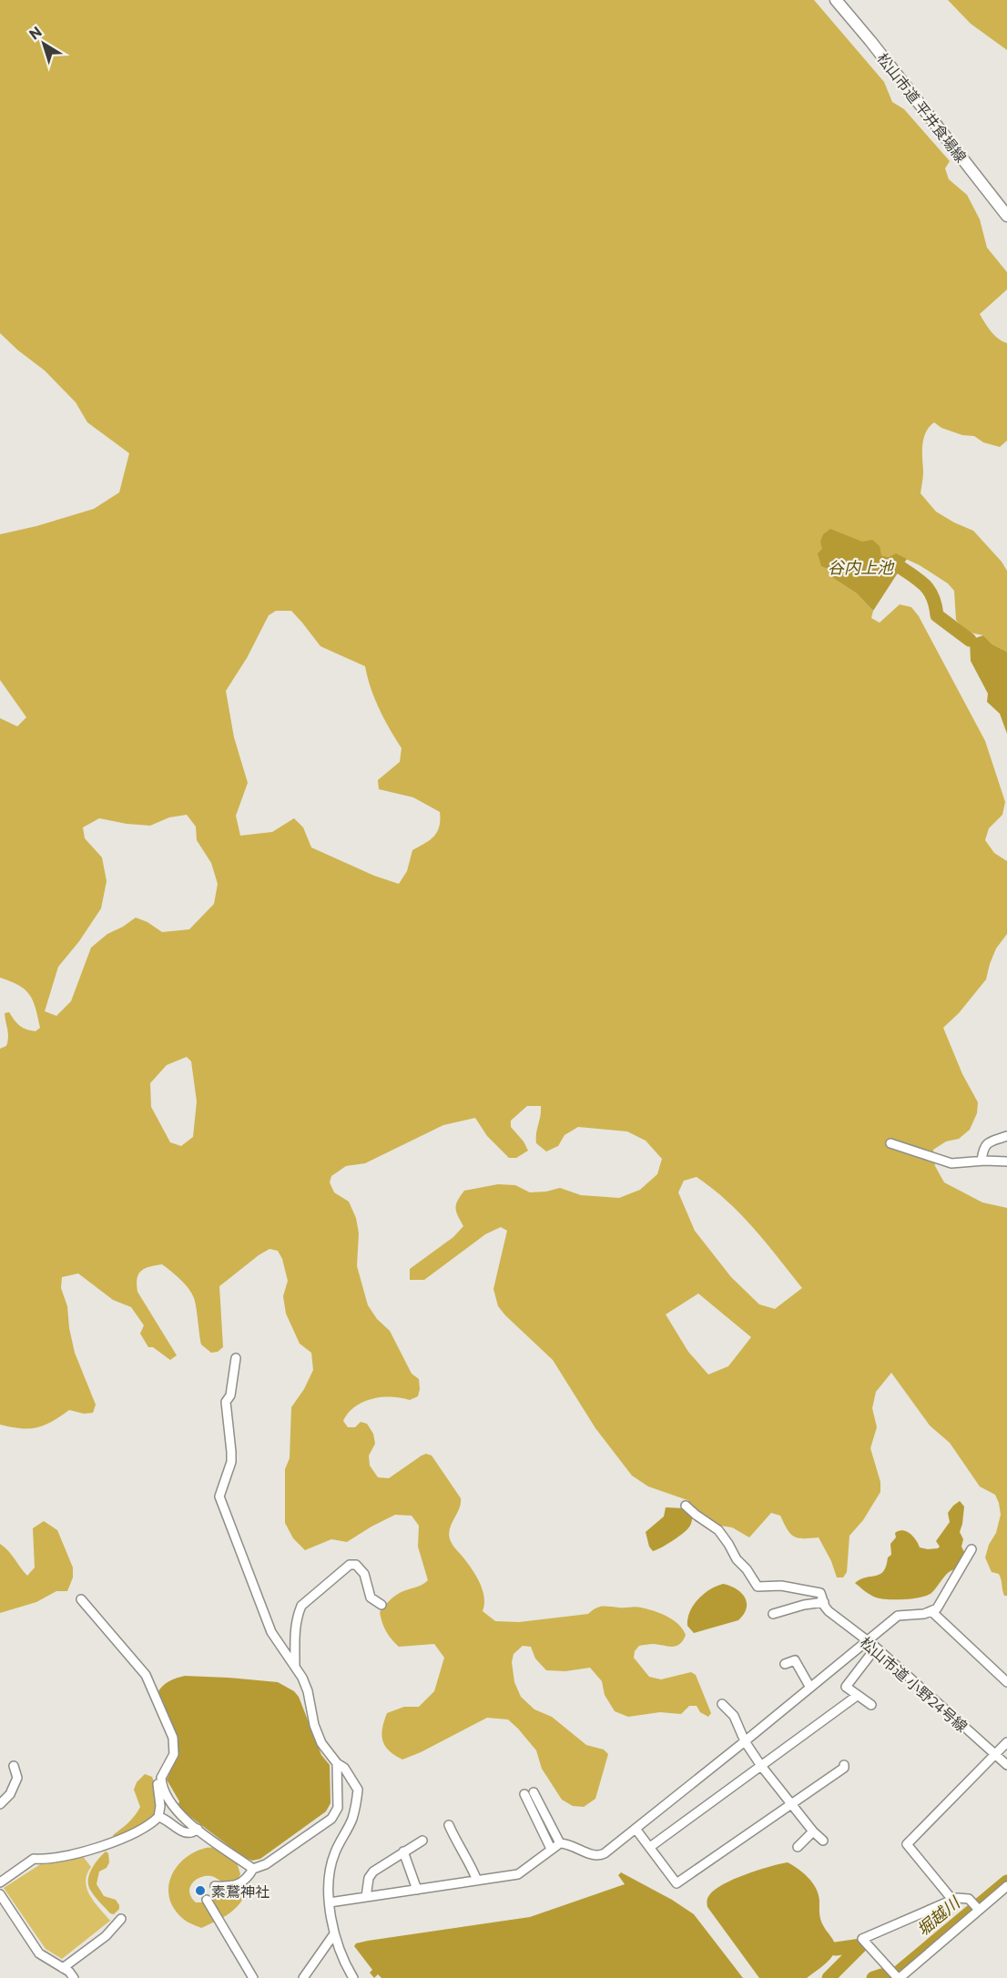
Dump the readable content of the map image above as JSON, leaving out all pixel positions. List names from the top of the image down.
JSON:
{
  "streets": {
    "street": ["松山市道 平井食場線", "松山市道 小野24号線"]
  },
  "water": ["谷内上池", "堀越川"],
  "places": ["素鵞神社"],
  "north": "top left"
}
